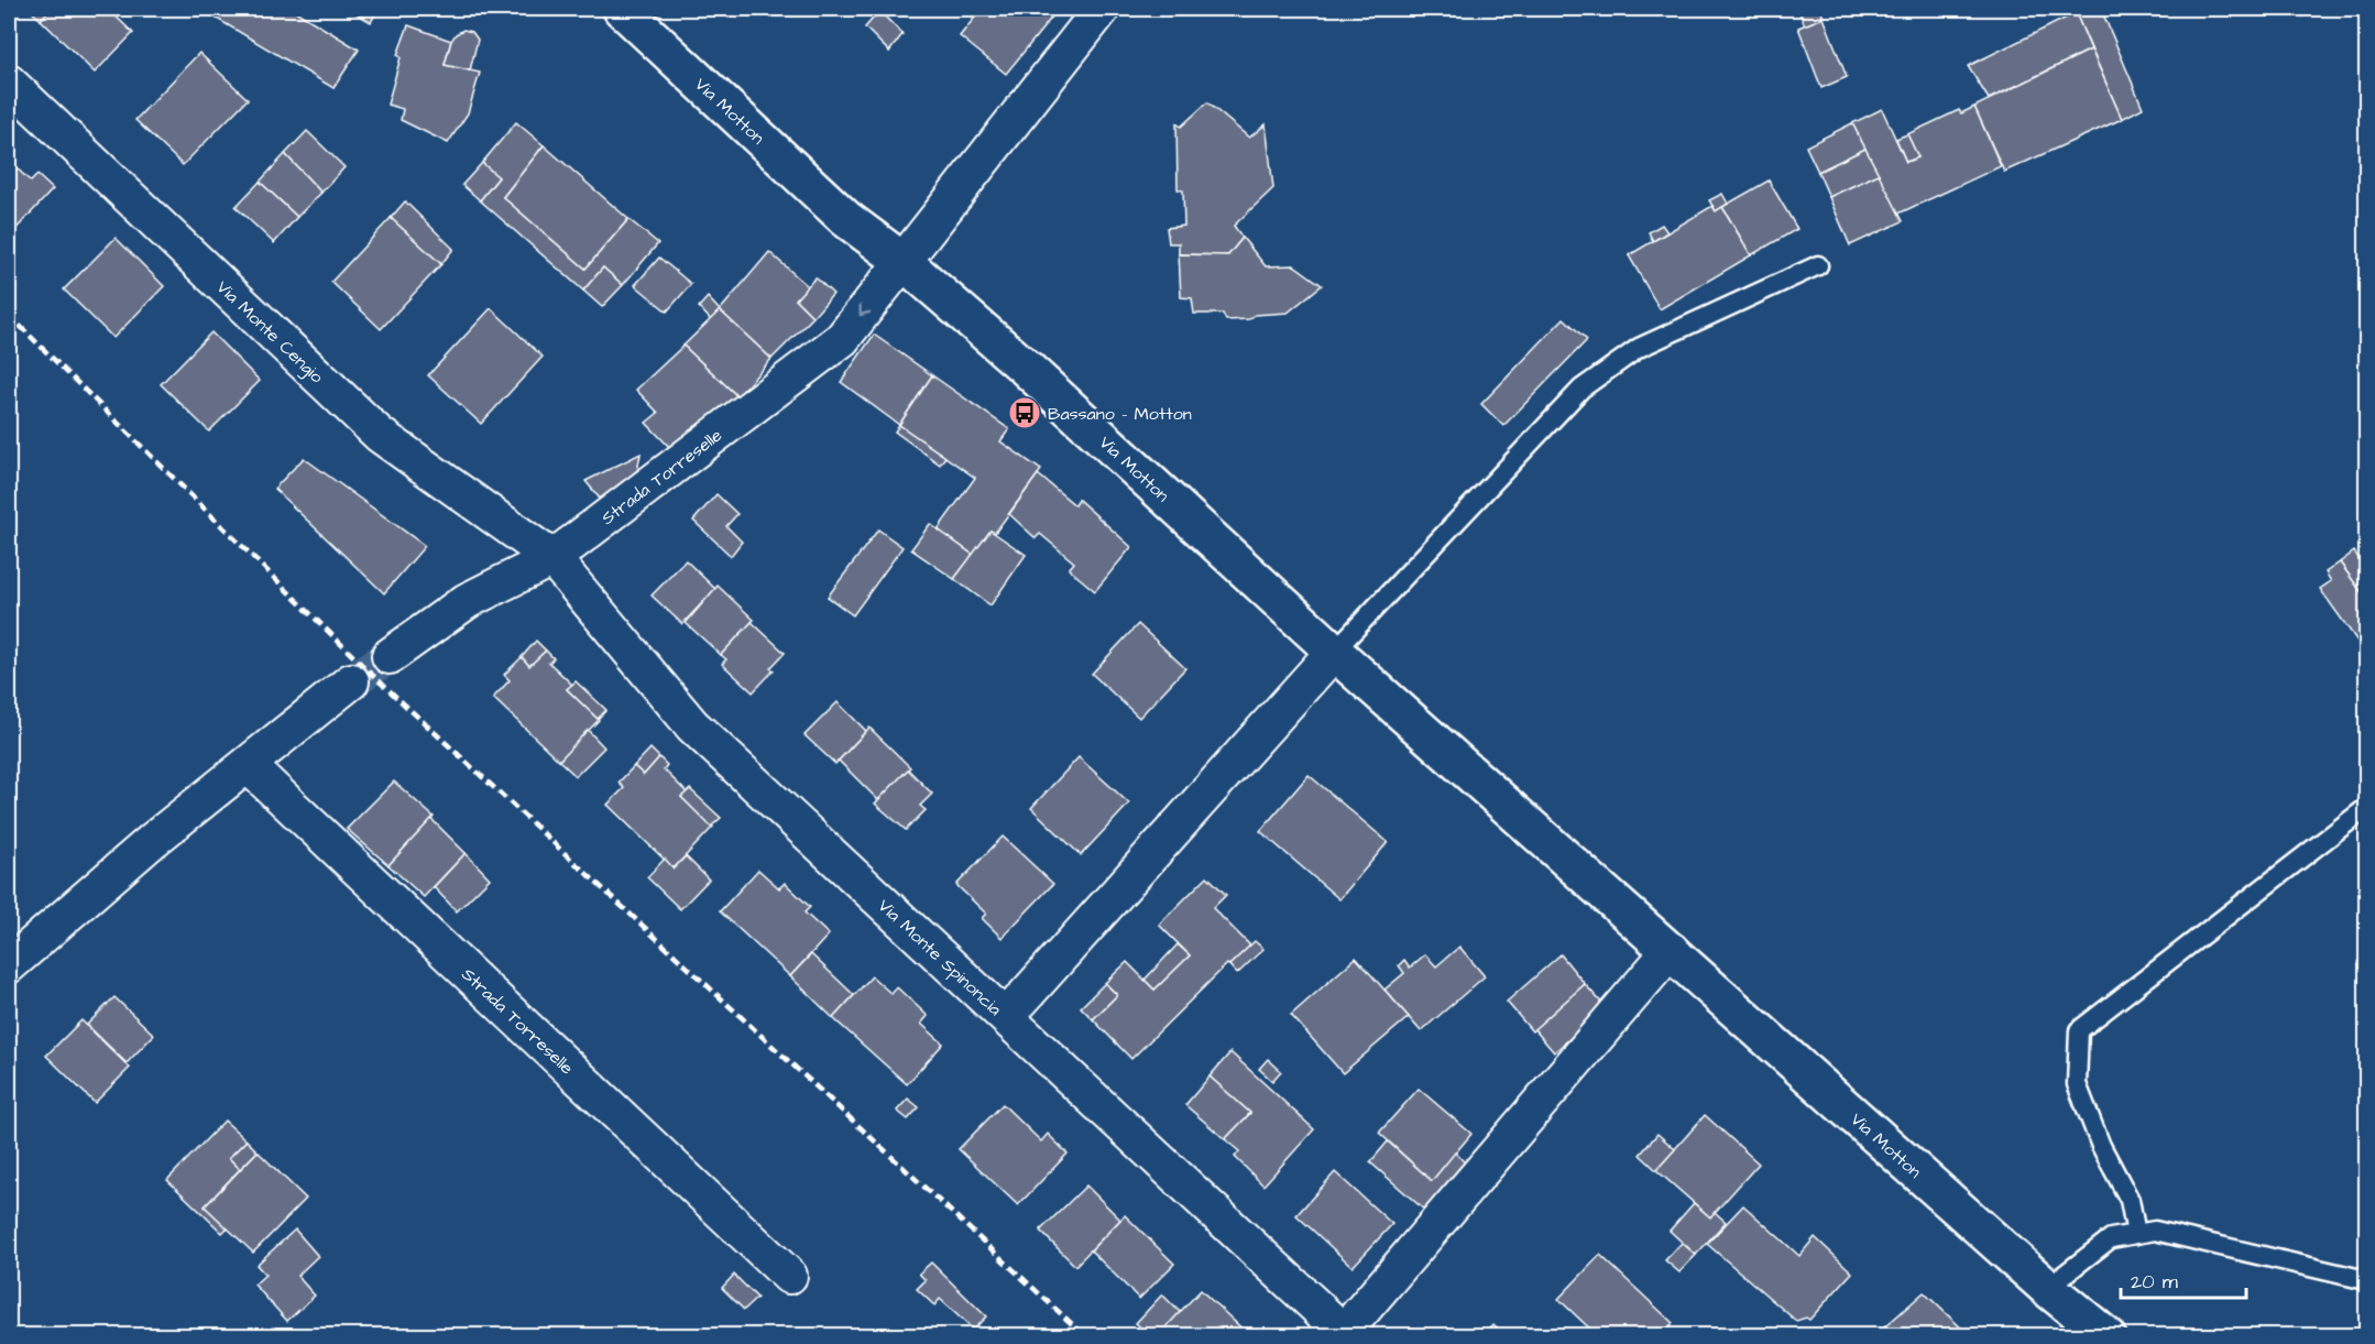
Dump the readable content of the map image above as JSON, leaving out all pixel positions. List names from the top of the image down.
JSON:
{
  "streets": {
    "main road": ["Via Motton"],
    "street": ["Via Monte Cengio", "Strada Torreselle", "Via Monte Spinoncia"]
  },
  "crossings": [
    ["Via Motton", "Strada Torreselle"],
    ["Via Monte Cengio", "Strada Torreselle"],
    ["Via Monte Cengio", "Via Monte Spinoncia"],
    ["Strada Torreselle", "Via Monte Spinoncia"]
  ],
  "places": {
    "bus stop": ["Bassano - Motton"]
  },
  "scale_bar": "20 m"
}
